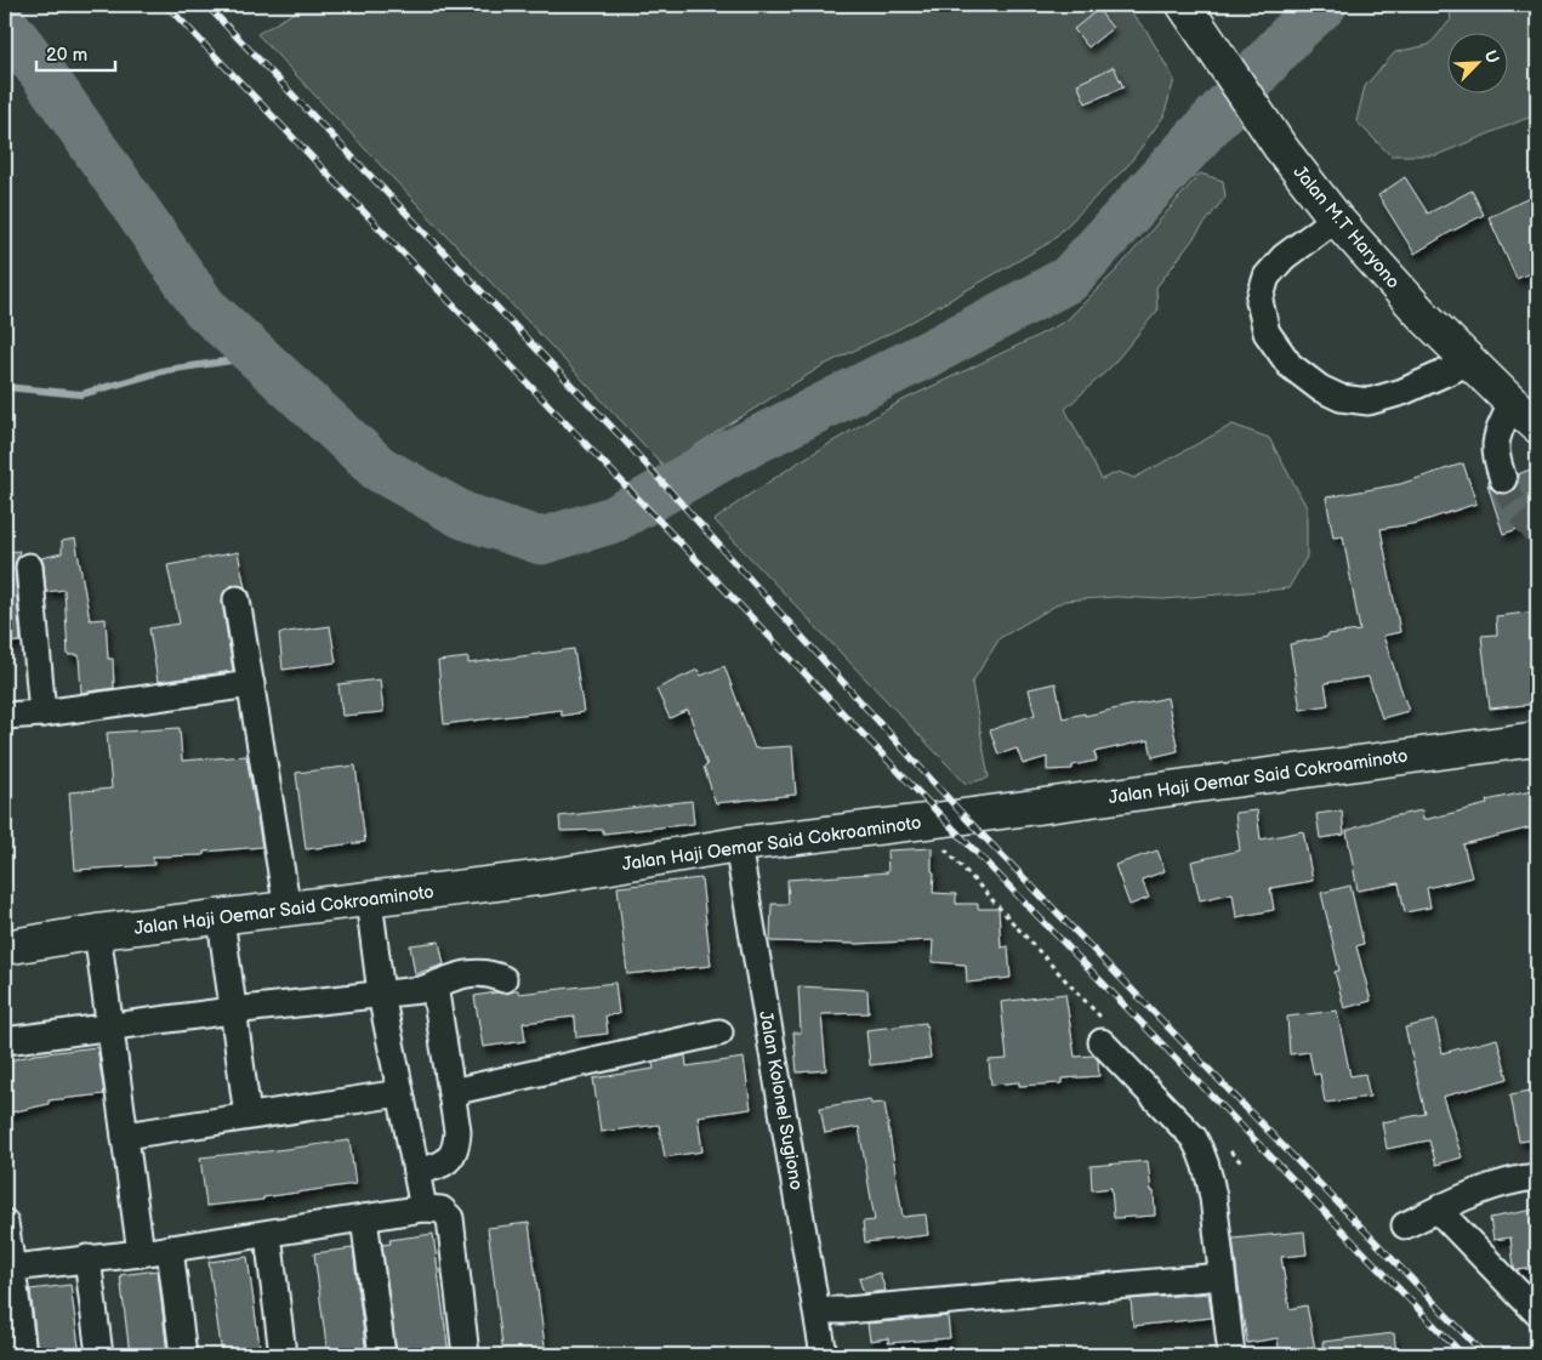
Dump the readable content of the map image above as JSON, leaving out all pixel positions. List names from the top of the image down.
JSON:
{
  "streets": {
    "main road": ["Jalan M.T Haryono", "Jalan Haji Oemar Said Cokroaminoto"],
    "street": ["Jalan Kolonel Sugiono"]
  },
  "crossings": [
    ["Jalan Haji Oemar Said Cokroaminoto", "Jalan Kolonel Sugiono"]
  ],
  "scale_bar": "20 m",
  "north": "top right"
}
